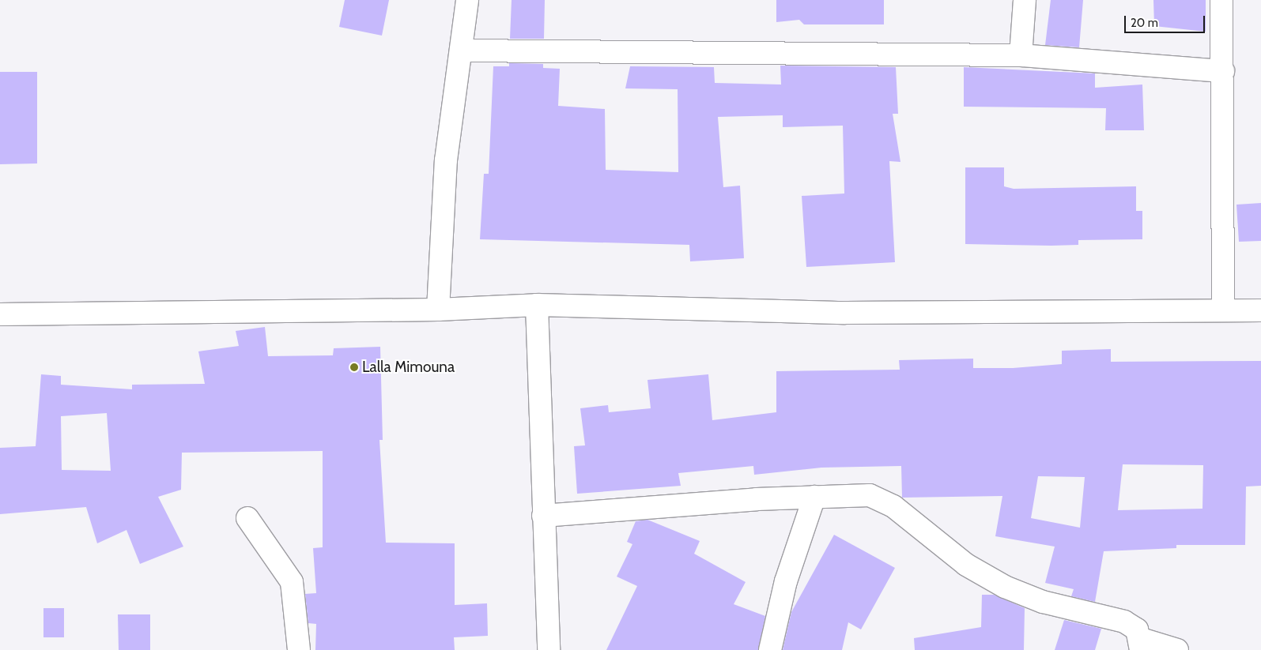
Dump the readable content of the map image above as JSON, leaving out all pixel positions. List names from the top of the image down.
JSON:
{
  "places": ["Lalla Mimouna"],
  "scale_bar": "20 m"
}
